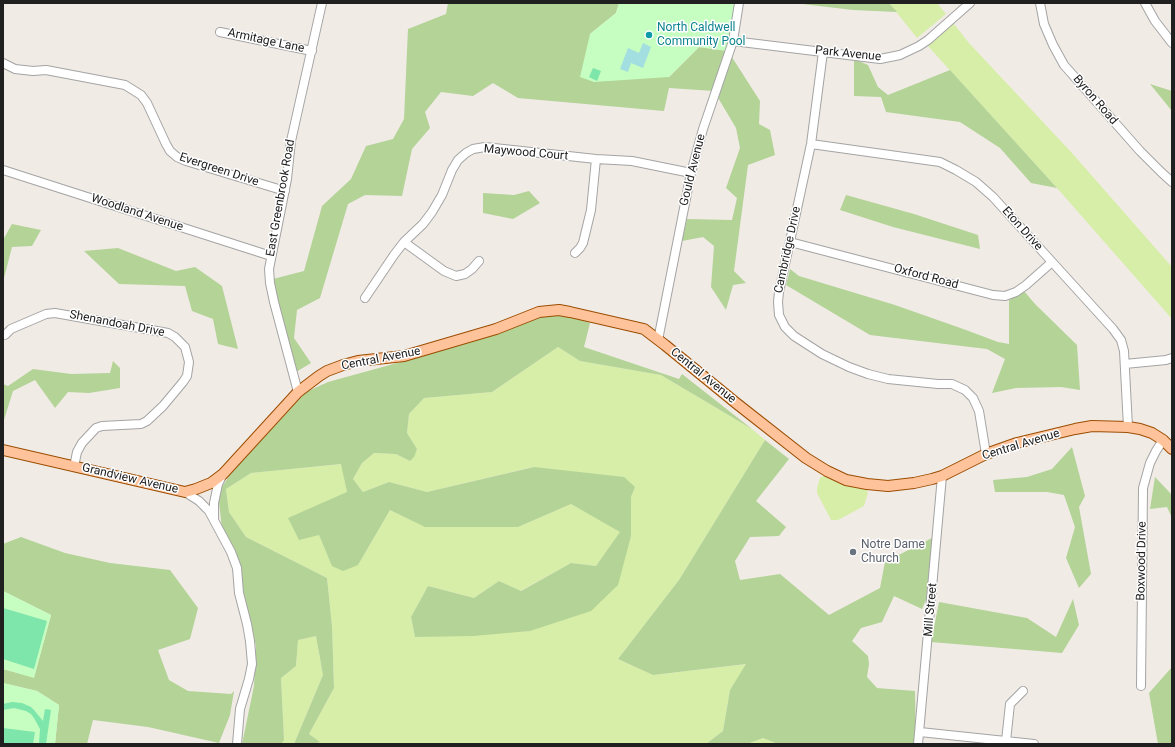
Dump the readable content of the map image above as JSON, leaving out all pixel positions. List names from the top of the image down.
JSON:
{
  "streets": {
    "main road": ["Central Avenue", "Grandview Avenue"],
    "street": [
      "Armitage Lane",
      "Park Avenue",
      "Byron Road",
      "Maywood Court",
      "Evergreen Drive",
      "Gould Avenue",
      "East Greenbrook Road",
      "Woodland Avenue",
      "Eton Drive",
      "Cambridge Drive",
      "Oxford Road",
      "Shenandoah Drive",
      "Boxwood Drive",
      "Mill Street"
    ]
  },
  "crossings": [
    ["Armitage Lane", "East Greenbrook Road"],
    ["Park Avenue", "Gould Avenue"],
    ["Park Avenue", "Cambridge Drive"],
    ["Maywood Court", "Gould Avenue"],
    ["Evergreen Drive", "East Greenbrook Road"],
    ["Gould Avenue", "Central Avenue"],
    ["East Greenbrook Road", "Woodland Avenue"],
    ["East Greenbrook Road", "Central Avenue"],
    ["Eton Drive", "Cambridge Drive"],
    ["Eton Drive", "Oxford Road"],
    ["Eton Drive", "Central Avenue"],
    ["Cambridge Drive", "Oxford Road"],
    ["Cambridge Drive", "Central Avenue"],
    ["Shenandoah Drive", "Grandview Avenue"],
    ["Central Avenue", "Grandview Avenue"],
    ["Central Avenue", "Boxwood Drive"],
    ["Central Avenue", "Mill Street"]
  ],
  "places": ["North Caldwell Community Pool", "Notre Dame Church"]
}
